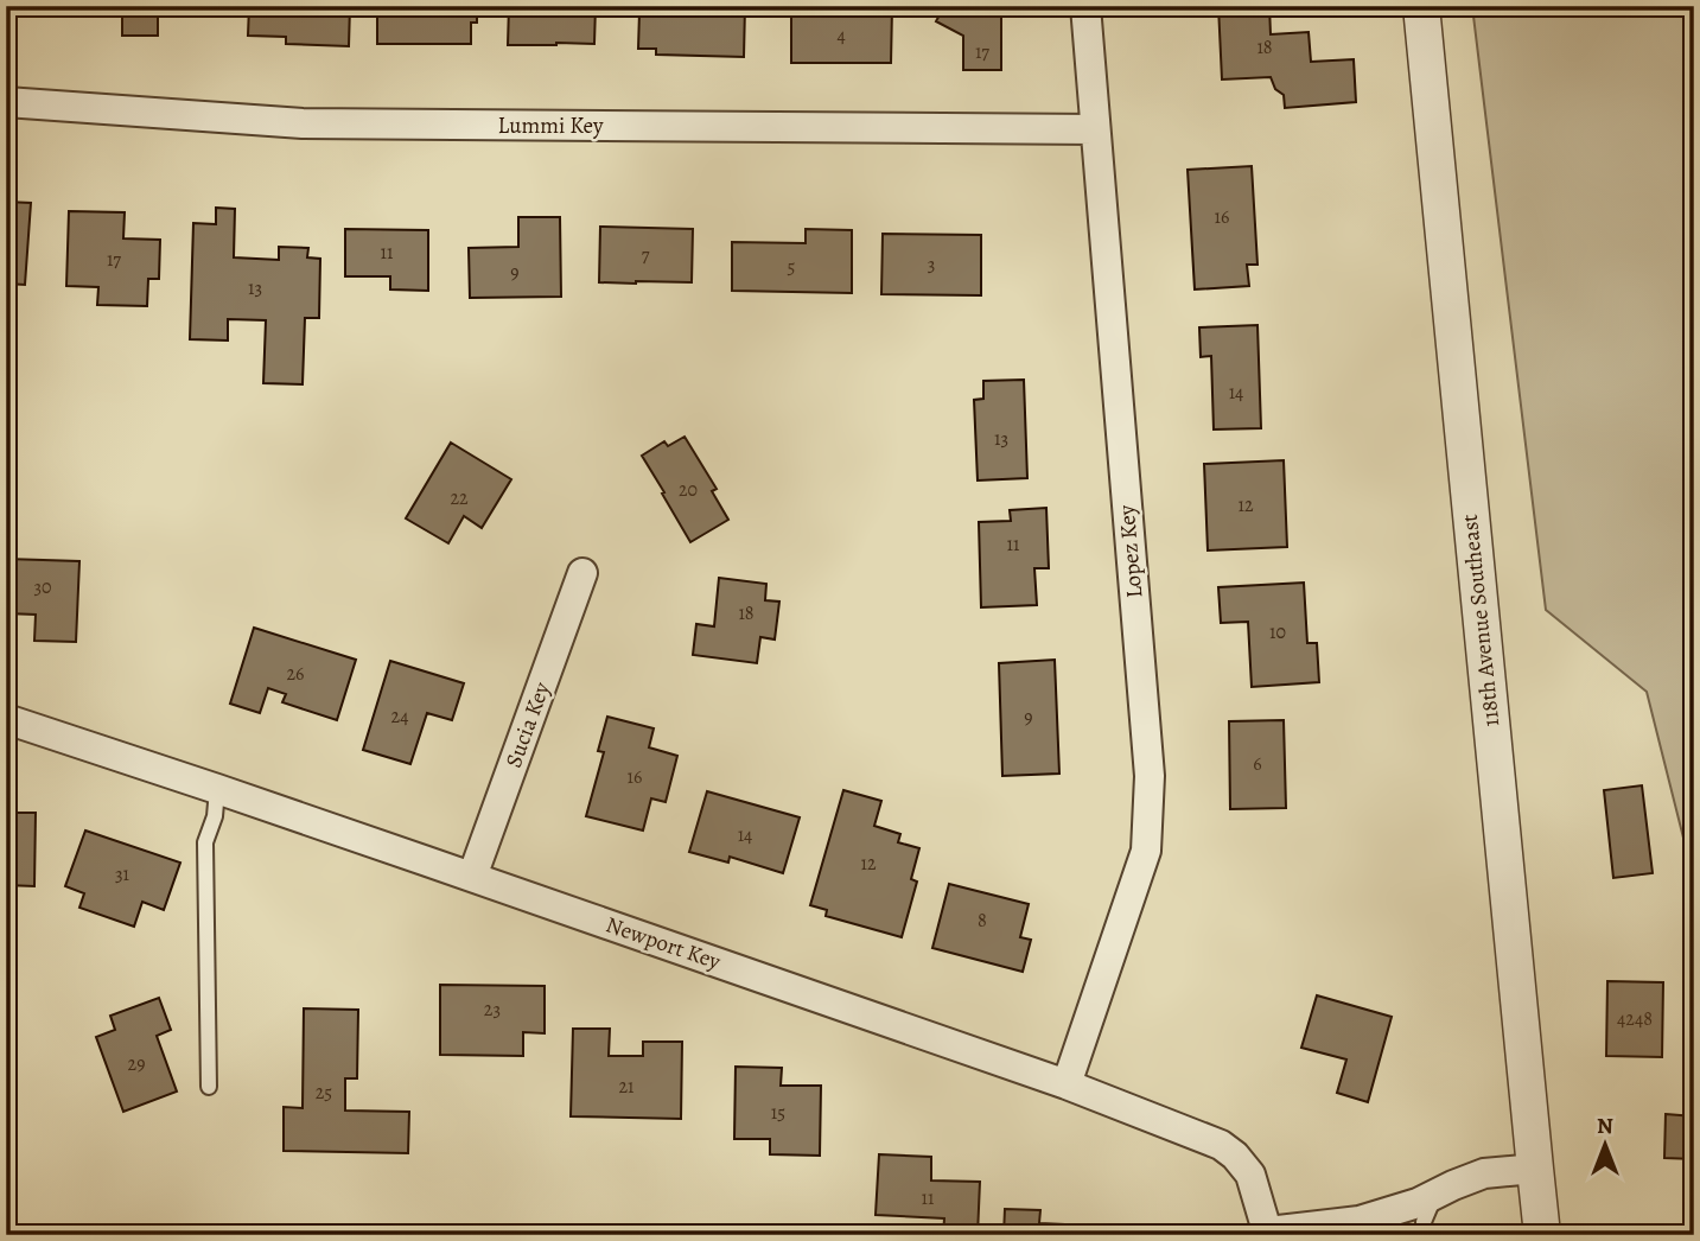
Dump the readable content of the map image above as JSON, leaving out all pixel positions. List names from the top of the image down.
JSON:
{
  "streets": {
    "street": [
      "Lummi Key",
      "Lopez Key",
      "118th Avenue Southeast",
      "Sucia Key",
      "Newport Key"
    ]
  },
  "crossings": [
    ["Lummi Key", "Lopez Key"],
    ["Lopez Key", "Newport Key"],
    ["Sucia Key", "Newport Key"]
  ],
  "house_numbers": [
    "4",
    "18",
    "17",
    "16",
    "11",
    "7",
    "17",
    "3",
    "5",
    "9",
    "13",
    "14",
    "13",
    "20",
    "22",
    "12",
    "11",
    "30",
    "18",
    "10",
    "26",
    "24",
    "9",
    "6",
    "16",
    "14",
    "12",
    "31",
    "8",
    "23",
    "4248",
    "29",
    "21",
    "25",
    "15",
    "11"
  ],
  "north": "top"
}
